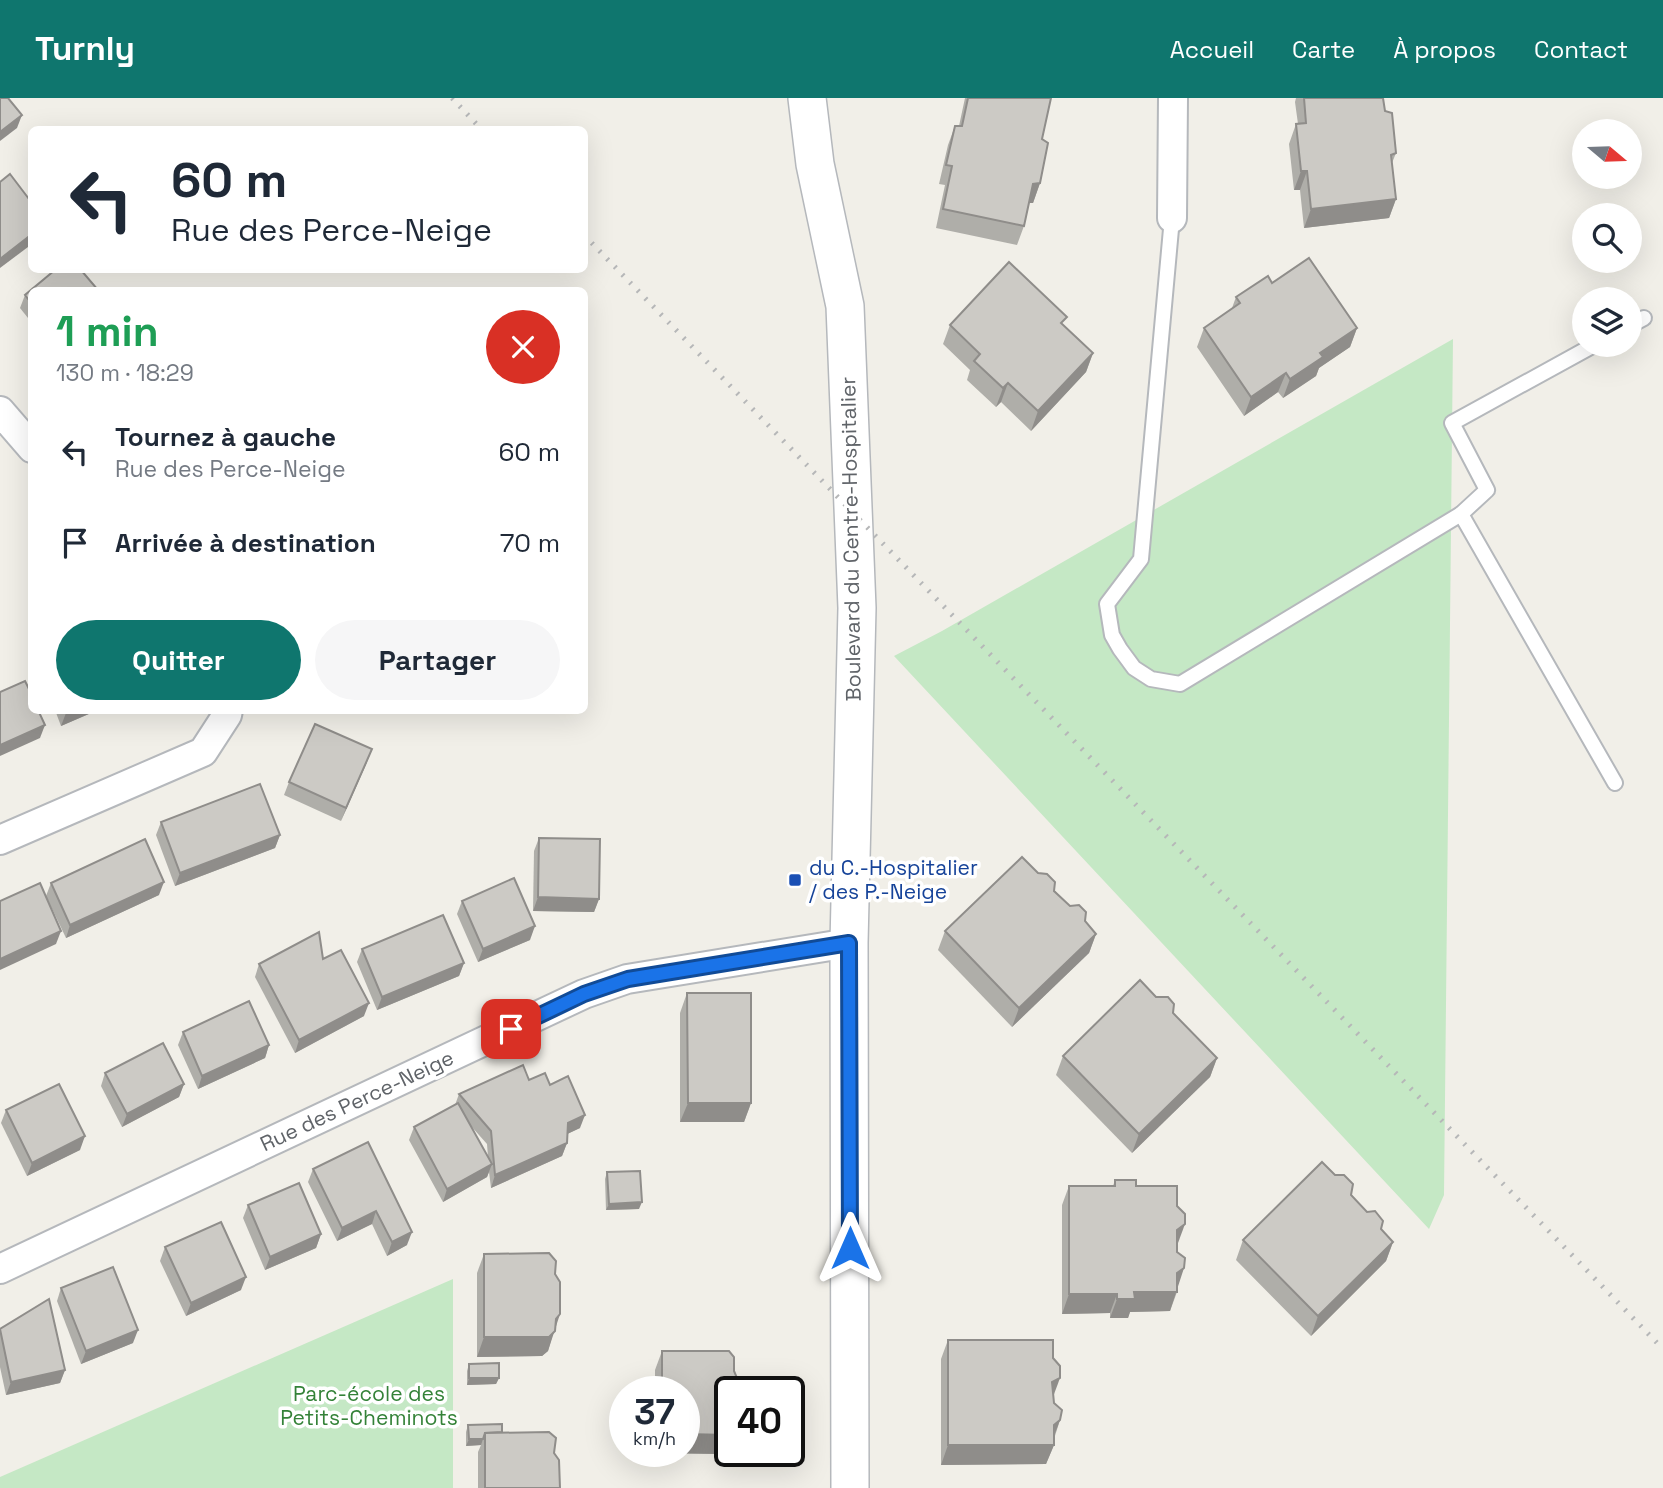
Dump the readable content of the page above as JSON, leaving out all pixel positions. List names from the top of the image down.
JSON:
{
  "streets": {
    "street": ["Boulevard du Centre-Hospitalier", "Rue des Perce-Neige"]
  },
  "crossings": [
    ["Boulevard du Centre-Hospitalier", "Rue des Perce-Neige"]
  ],
  "parks": ["Parc-école des Petits-Cheminots"],
  "places": {
    "transit": ["du C.-Hospitalier / des P.-Neige"]
  },
  "north": "right",
  "page": {
    "header": "Turnly",
    "nav": [
      "Accueil",
      "Carte",
      "À propos",
      "Contact"
    ],
    "turn": ["60 m", "Rue des Perce-Neige"],
    "heading": ["1 min", "130 m · 18:29"],
    "list": [
      {
        "name": "Tournez à gauche",
        "note": "Rue des Perce-Neige",
        "value": "60 m"
      },
      {
        "name": "Arrivée à destination",
        "value": "70 m"
      }
    ],
    "buttons": ["Quitter", "Partager"],
    "speed": "37 km/h",
    "limit": "40"
  }
}
